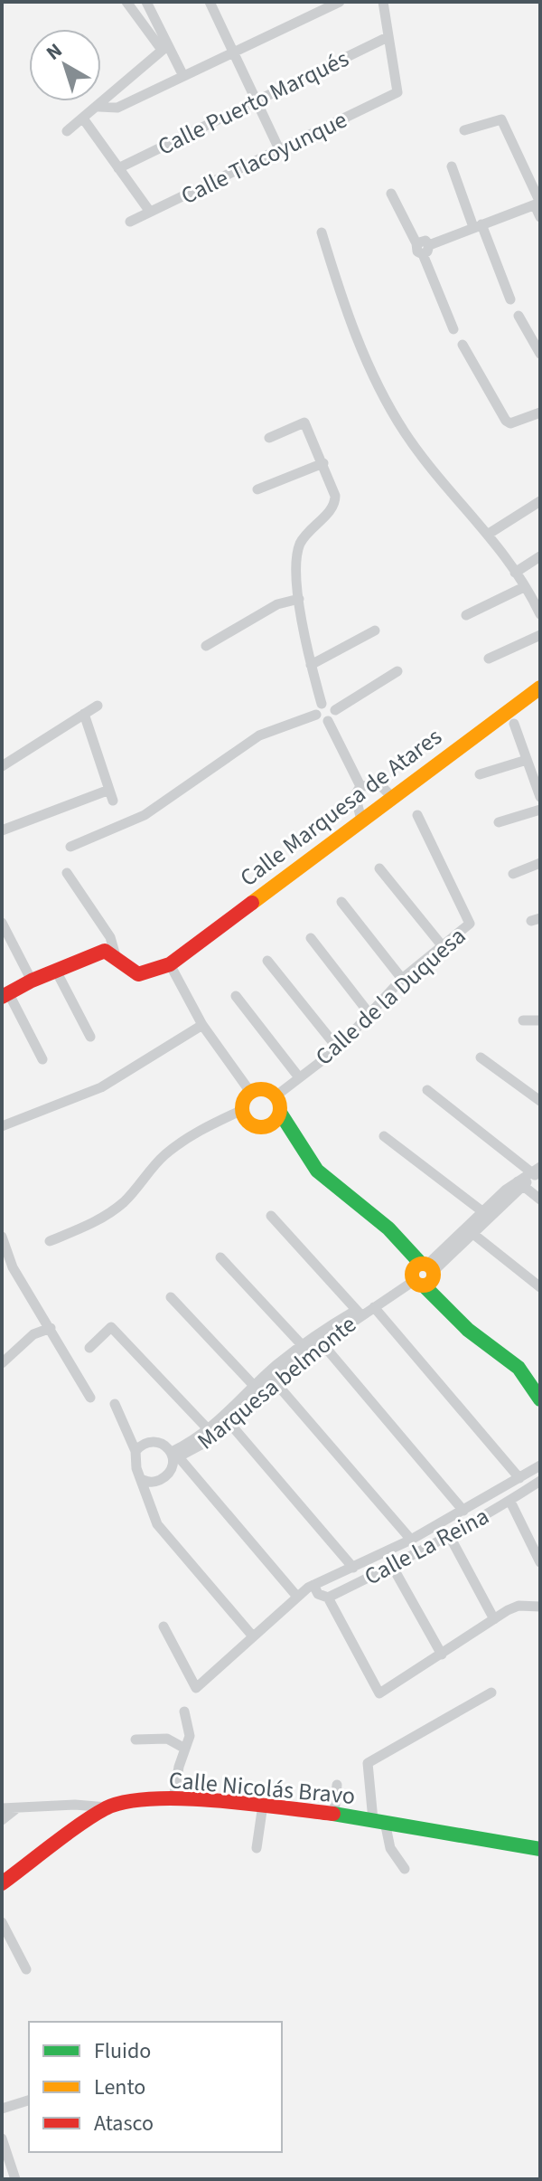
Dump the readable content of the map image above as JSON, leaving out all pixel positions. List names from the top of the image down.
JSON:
{
  "streets": {
    "street": [
      "Calle Puerto Marqués",
      "Calle Tlacoyunque",
      "Calle Marquesa de Atares",
      "Calle de la Duquesa",
      "Marquesa belmonte",
      "Calle La Reina",
      "Calle Nicolás Bravo"
    ]
  },
  "crossings": [
    ["Calle Puerto Marqués", "Calle Tlacoyunque"]
  ],
  "legend": ["Fluido", "Lento", "Atasco"],
  "north": "top left"
}
